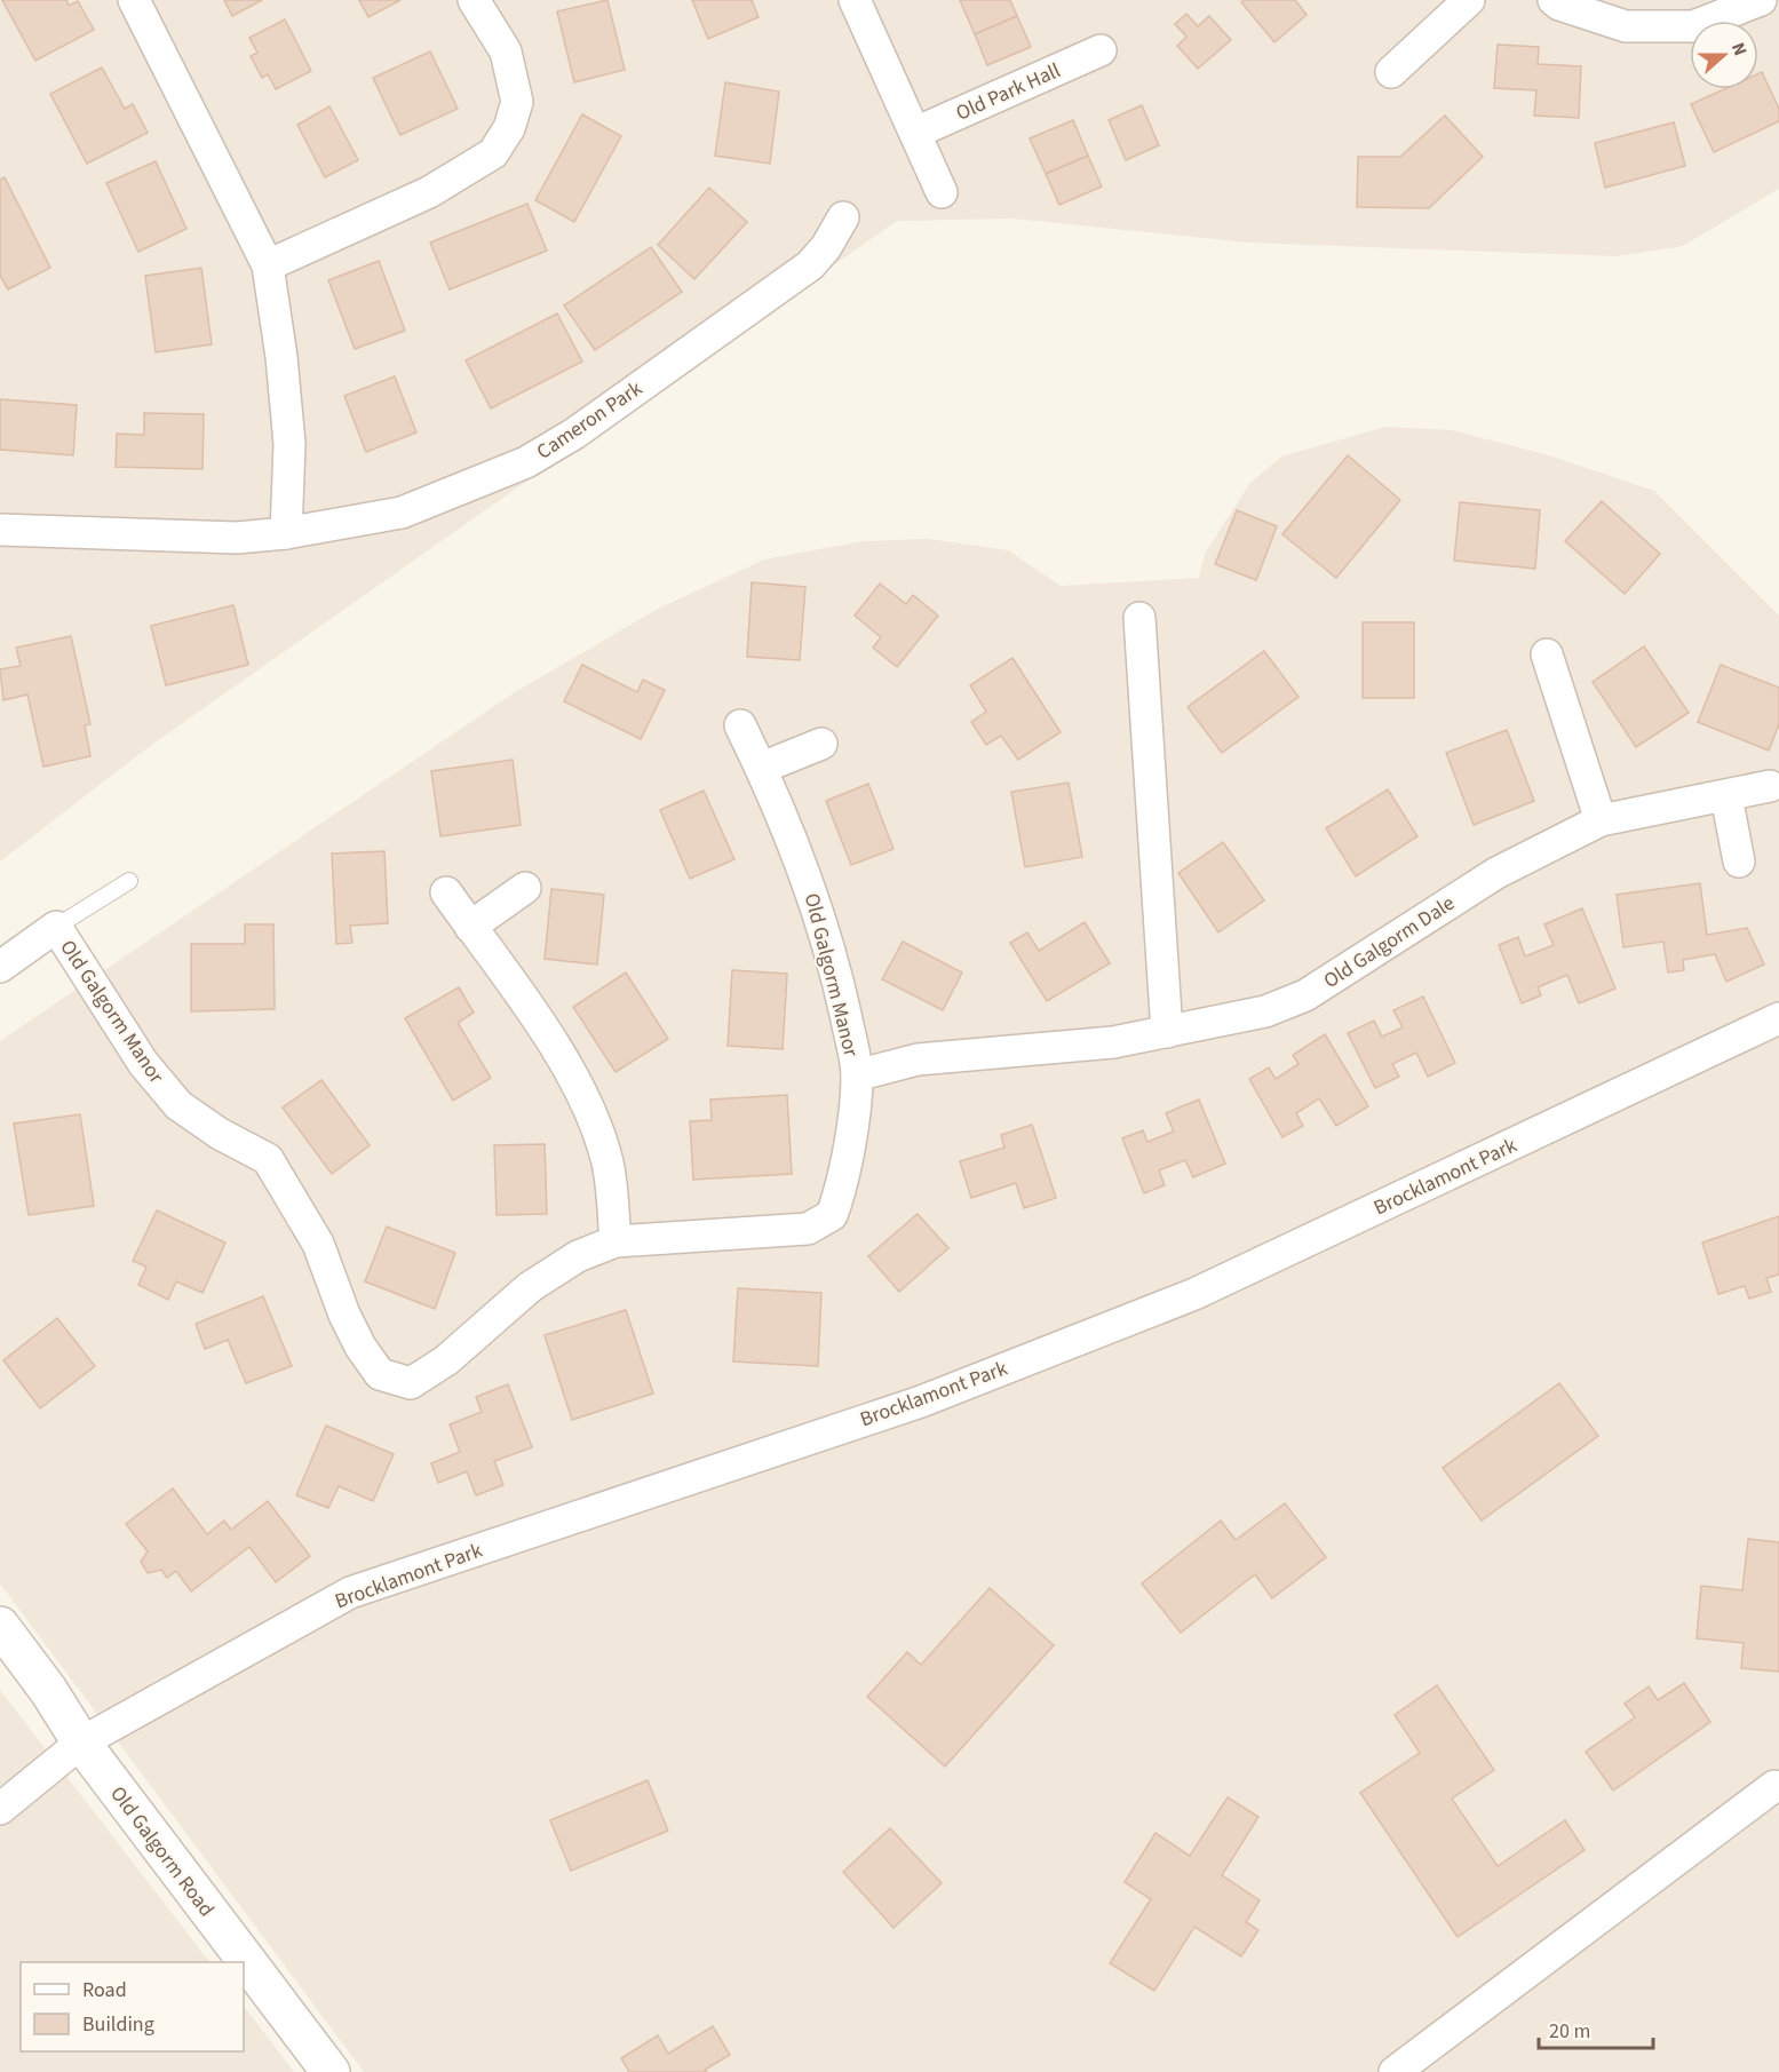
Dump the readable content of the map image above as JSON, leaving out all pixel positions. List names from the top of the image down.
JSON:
{
  "streets": {
    "street": [
      "Old Park Hall",
      "Cameron Park",
      "Old Galgorm Dale",
      "Old Galgorm Manor",
      "Brocklamont Park",
      "Old Galgorm Road"
    ]
  },
  "crossings": [
    ["Old Galgorm Dale", "Old Galgorm Manor"],
    ["Brocklamont Park", "Old Galgorm Road"]
  ],
  "legend": ["Road", "Building"],
  "scale_bar": "20 m",
  "north": "right"
}
